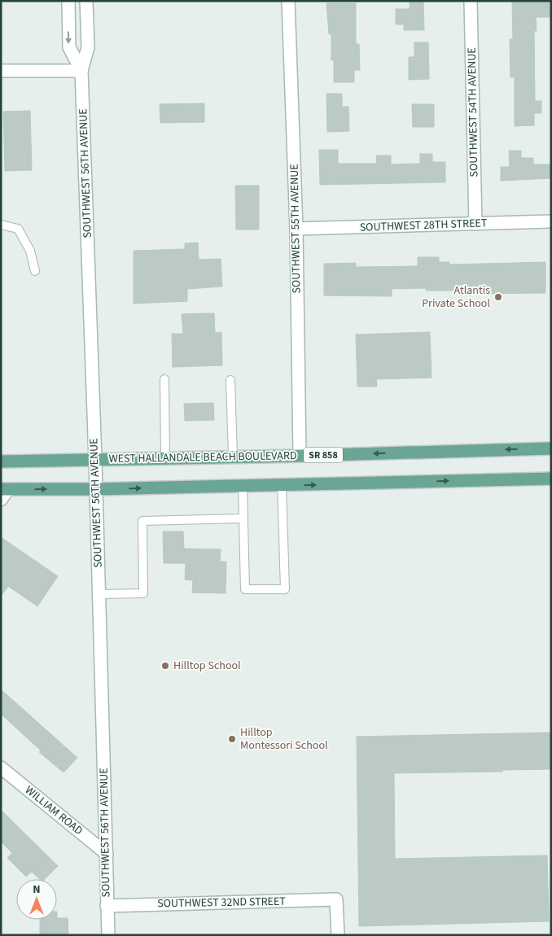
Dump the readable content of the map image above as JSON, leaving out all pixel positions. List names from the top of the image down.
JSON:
{
  "streets": {
    "main road": ["SR 858", "WEST HALLANDALE BEACH BOULEVARD"],
    "street": [
      "SOUTHWEST 54TH AVENUE",
      "SOUTHWEST 56TH AVENUE",
      "SOUTHWEST 28TH STREET",
      "SOUTHWEST 55TH AVENUE",
      "WILLIAM ROAD",
      "SOUTHWEST 32ND STREET"
    ]
  },
  "crossings": [
    ["SOUTHWEST 54TH AVENUE", "SOUTHWEST 28TH STREET"],
    ["SOUTHWEST 56TH AVENUE", "WEST HALLANDALE BEACH BOULEVARD"],
    ["SOUTHWEST 56TH AVENUE", "WILLIAM ROAD"],
    ["SOUTHWEST 56TH AVENUE", "SOUTHWEST 32ND STREET"],
    ["SOUTHWEST 28TH STREET", "SOUTHWEST 55TH AVENUE"],
    ["SOUTHWEST 55TH AVENUE", "WEST HALLANDALE BEACH BOULEVARD"]
  ],
  "places": ["Atlantis Private School", "Hilltop School", "Hilltop Montessori School"],
  "north": "top"
}
